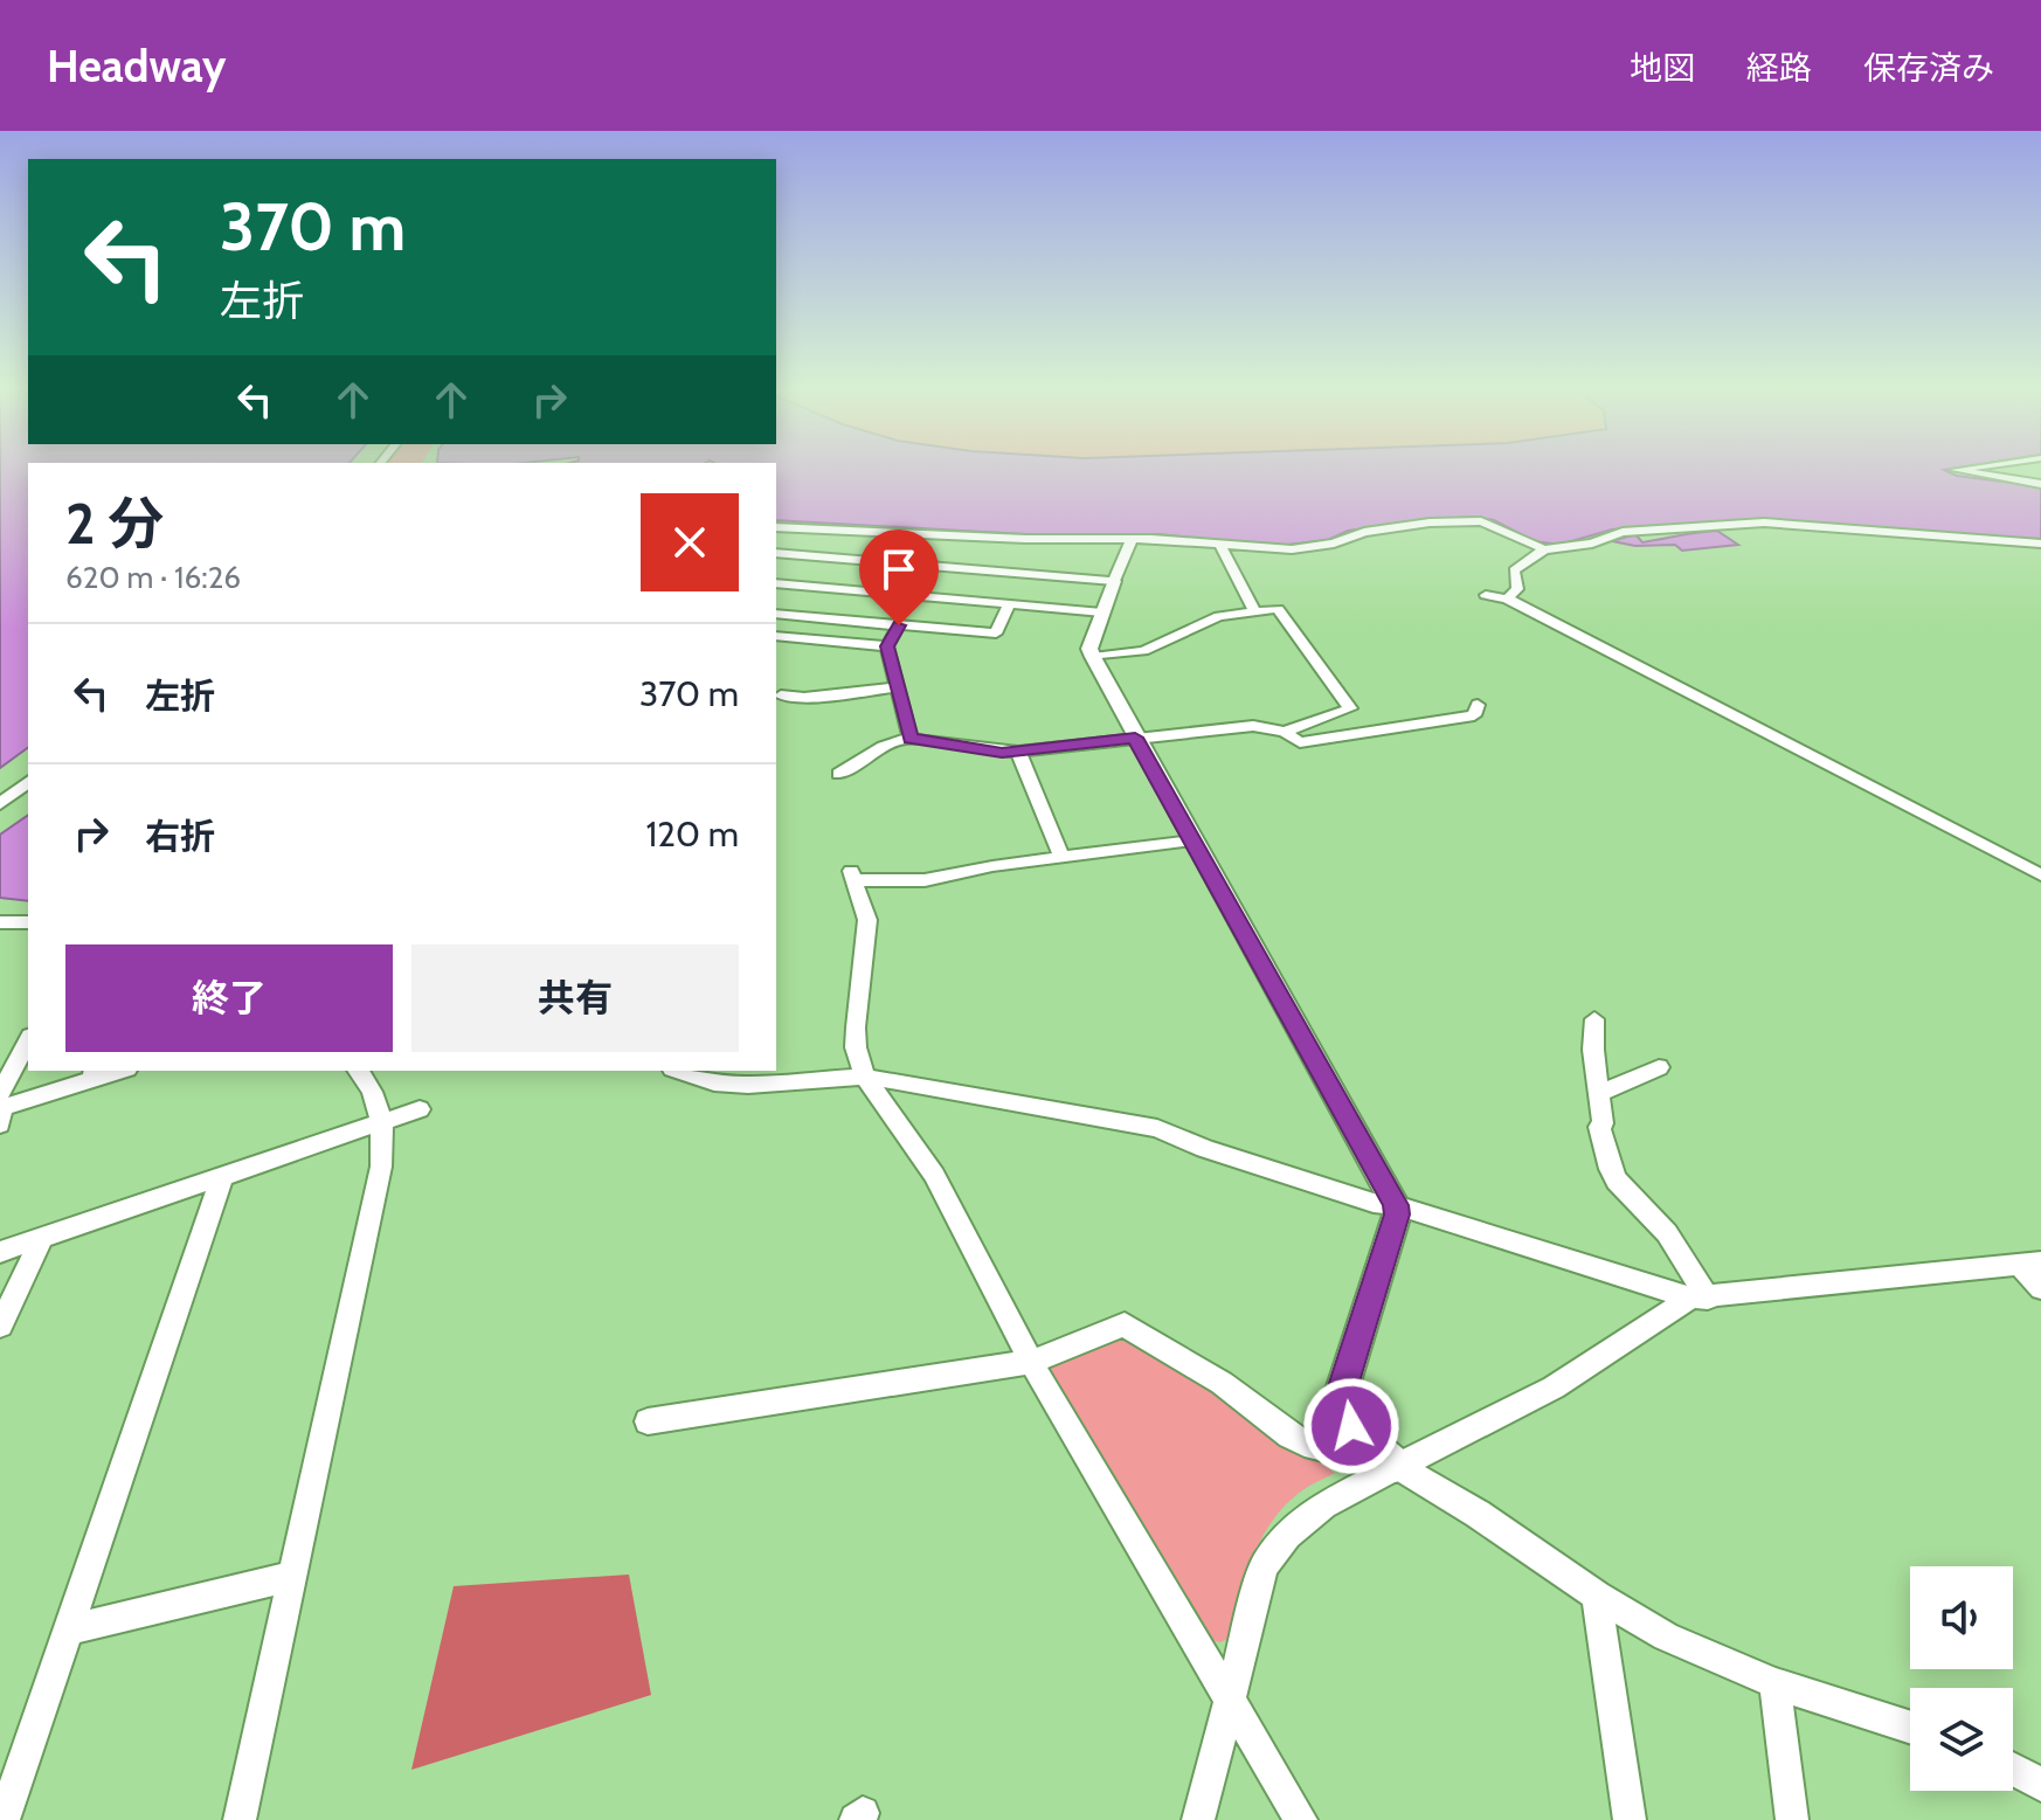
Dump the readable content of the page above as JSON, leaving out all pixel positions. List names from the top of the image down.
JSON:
{
  "page": {
    "header": "Headway",
    "nav": ["地図", "経路", "保存済み"],
    "turn": ["370 m", "左折"],
    "heading": ["2 分", "620 m · 16:26"],
    "list": [
      {
        "name": "左折",
        "value": "370 m"
      },
      {
        "name": "右折",
        "value": "120 m"
      }
    ],
    "buttons": ["終了", "共有"]
  }
}
